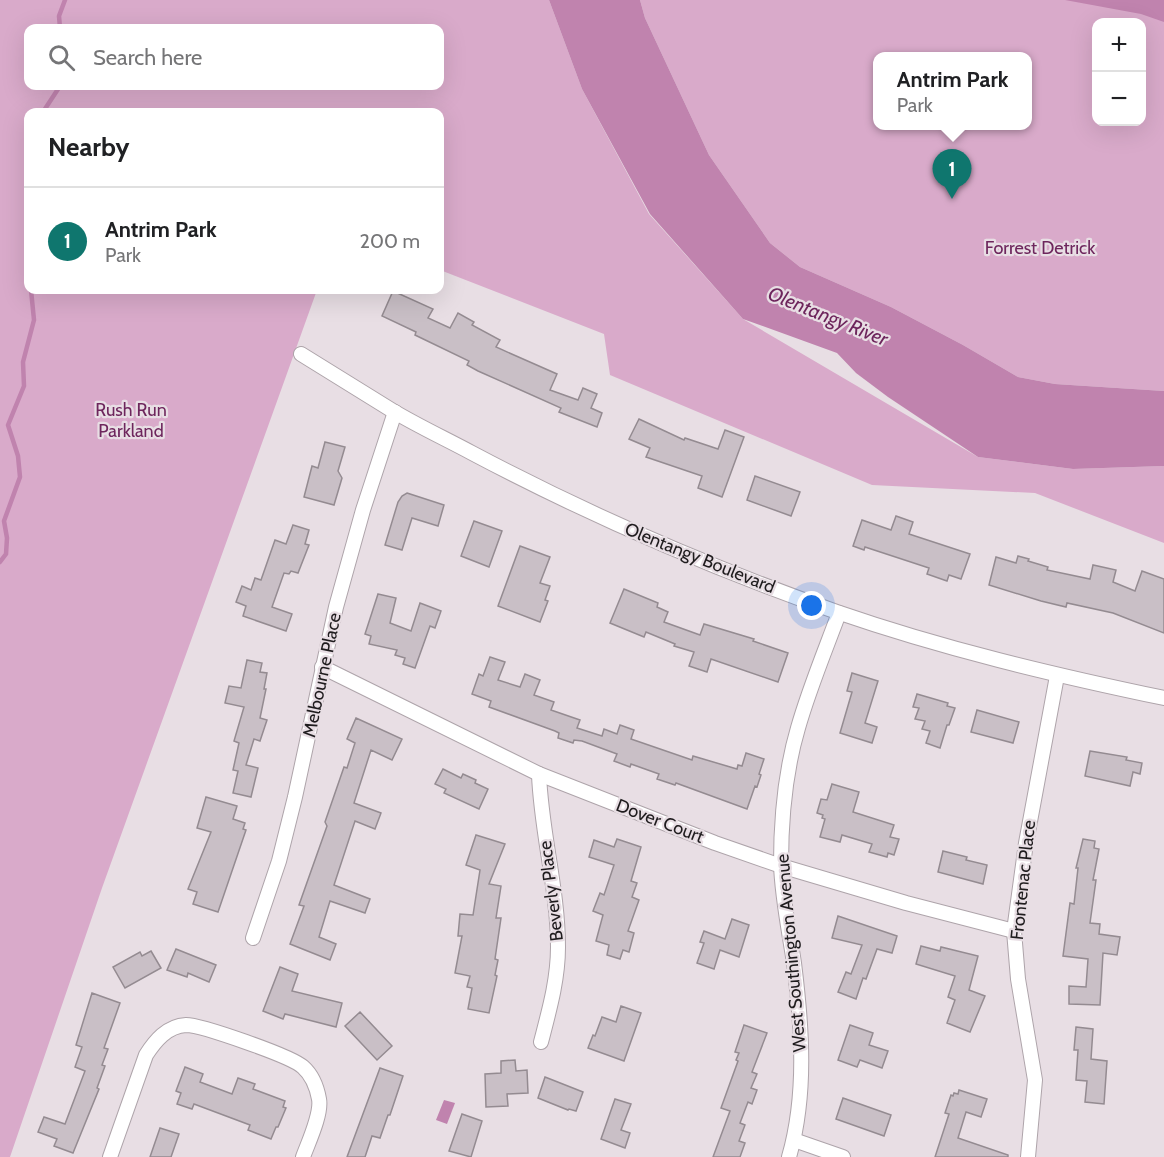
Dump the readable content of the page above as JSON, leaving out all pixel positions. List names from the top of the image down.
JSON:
{
  "streets": {
    "street": [
      "Olentangy Boulevard",
      "Melbourne Place",
      "Dover Court",
      "Frontenac Place",
      "Beverly Place",
      "West Southington Avenue"
    ]
  },
  "crossings": [
    ["Olentangy Boulevard", "Melbourne Place"],
    ["Olentangy Boulevard", "Frontenac Place"],
    ["Olentangy Boulevard", "West Southington Avenue"],
    ["Melbourne Place", "Dover Court"],
    ["Dover Court", "Frontenac Place"],
    ["Dover Court", "Beverly Place"],
    ["Dover Court", "West Southington Avenue"]
  ],
  "water": ["Olentangy River"],
  "parks": ["Forrest Detrick", "Rush Run Parkland"],
  "page": {
    "map_buttons": ["+", "−"],
    "search": "Search here",
    "popup": ["Antrim Park", "Park"],
    "heading": "Nearby",
    "pins": "1",
    "list": [
      {
        "mark": "1",
        "name": "Antrim Park",
        "note": "Park",
        "value": "200 m"
      }
    ]
  }
}
